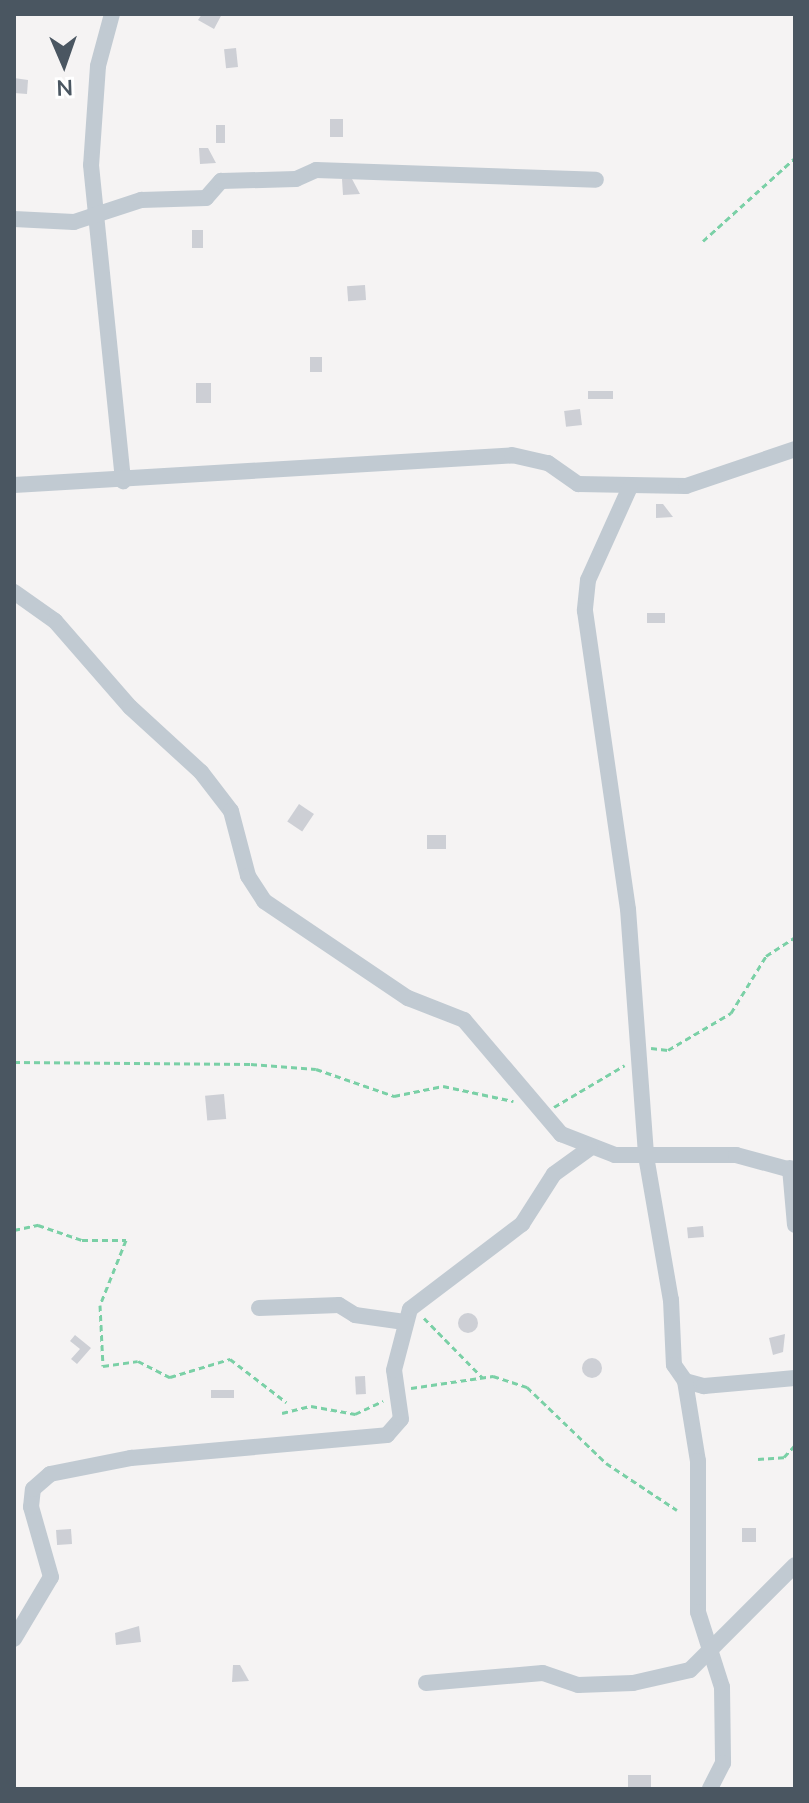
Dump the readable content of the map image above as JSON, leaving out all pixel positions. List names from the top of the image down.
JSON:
{
  "north": "bottom"
}
